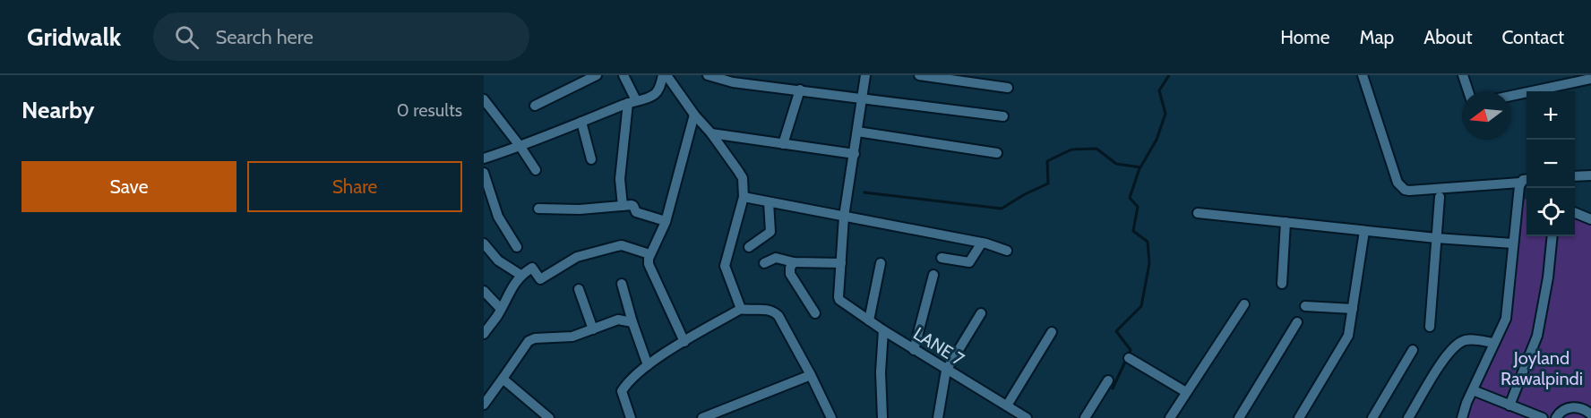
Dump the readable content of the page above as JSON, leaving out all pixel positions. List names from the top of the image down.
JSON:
{
  "streets": {
    "street": ["LANE 7"]
  },
  "parks": ["Joyland Rawalpindi"],
  "north": "left",
  "page": {
    "header": "Gridwalk",
    "search": "Search here",
    "nav": [
      "Home",
      "Map",
      "About",
      "Contact"
    ],
    "heading": ["Nearby", "0 results"],
    "map_buttons": ["+", "−"],
    "buttons": ["Save", "Share"]
  }
}
